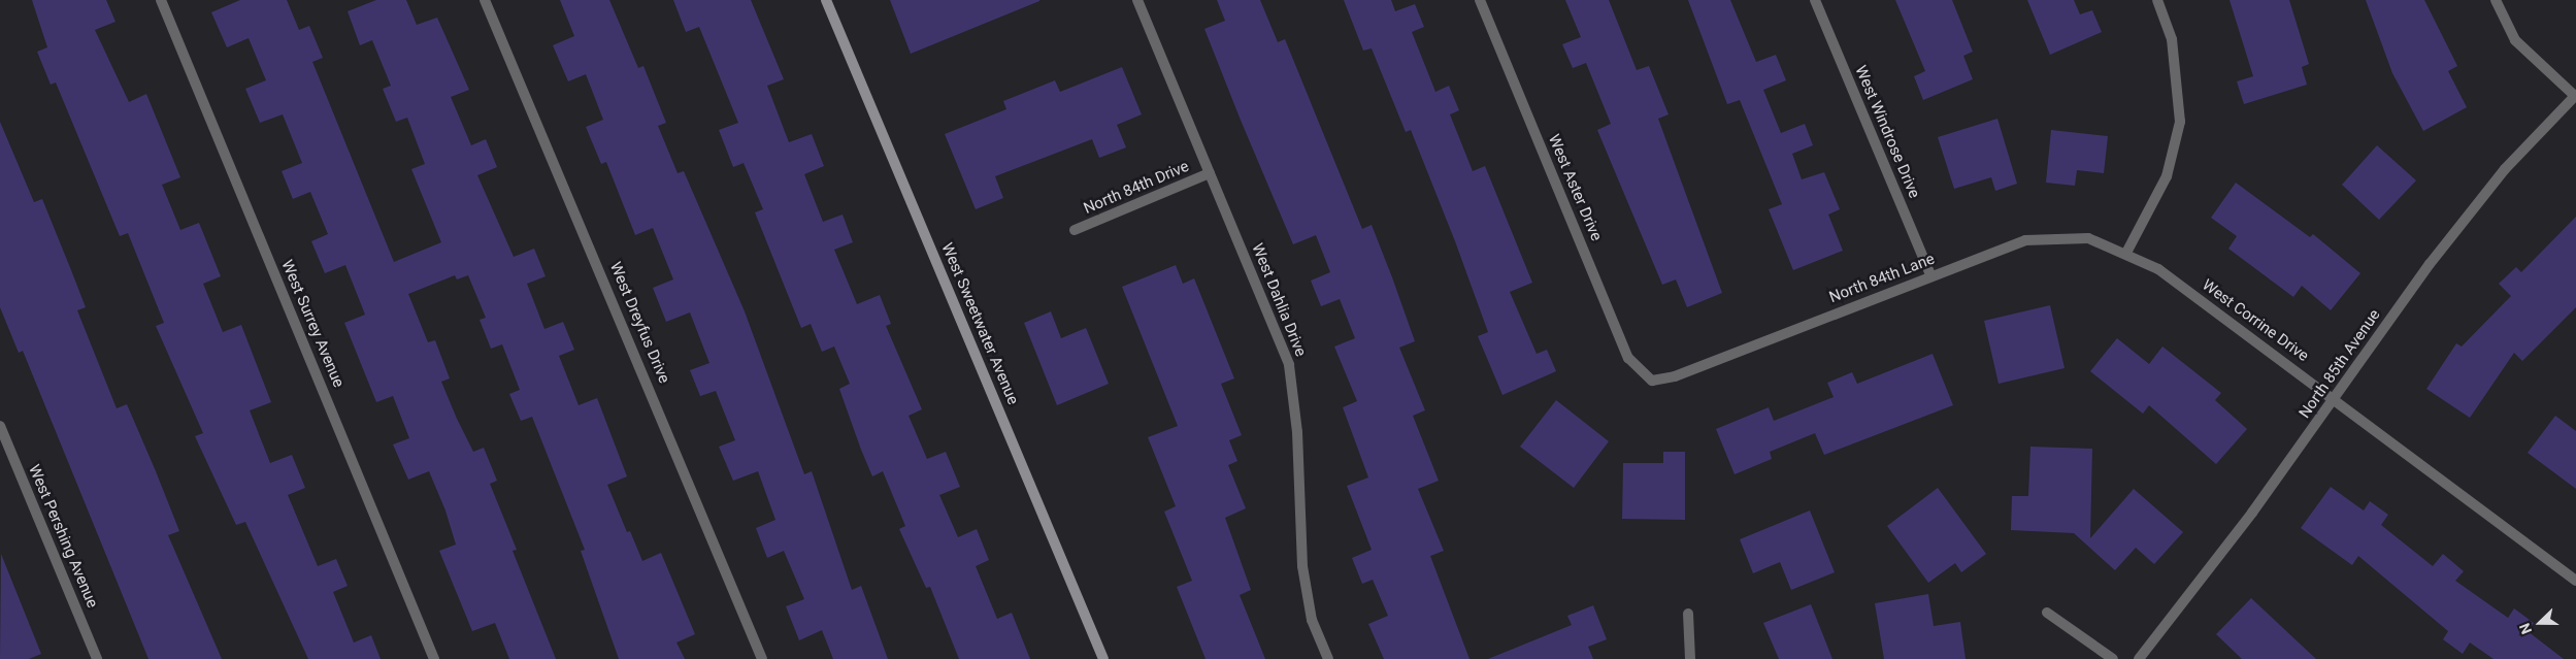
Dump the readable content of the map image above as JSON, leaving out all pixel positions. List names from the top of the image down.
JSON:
{
  "streets": {
    "street": [
      "West Windrose Drive",
      "North 84th Drive",
      "West Aster Drive",
      "North 84th Lane",
      "West Dahlia Drive",
      "West Corrine Drive",
      "West Dreyfus Drive",
      "West Surrey Avenue",
      "West Sweetwater Avenue",
      "North 85th Avenue",
      "West Pershing Avenue"
    ]
  },
  "crossings": [
    ["West Windrose Drive", "North 84th Lane"],
    ["North 84th Drive", "West Dahlia Drive"],
    ["West Aster Drive", "North 84th Lane"],
    ["North 84th Lane", "West Corrine Drive"],
    ["West Corrine Drive", "North 85th Avenue"]
  ],
  "north": "left"
}
